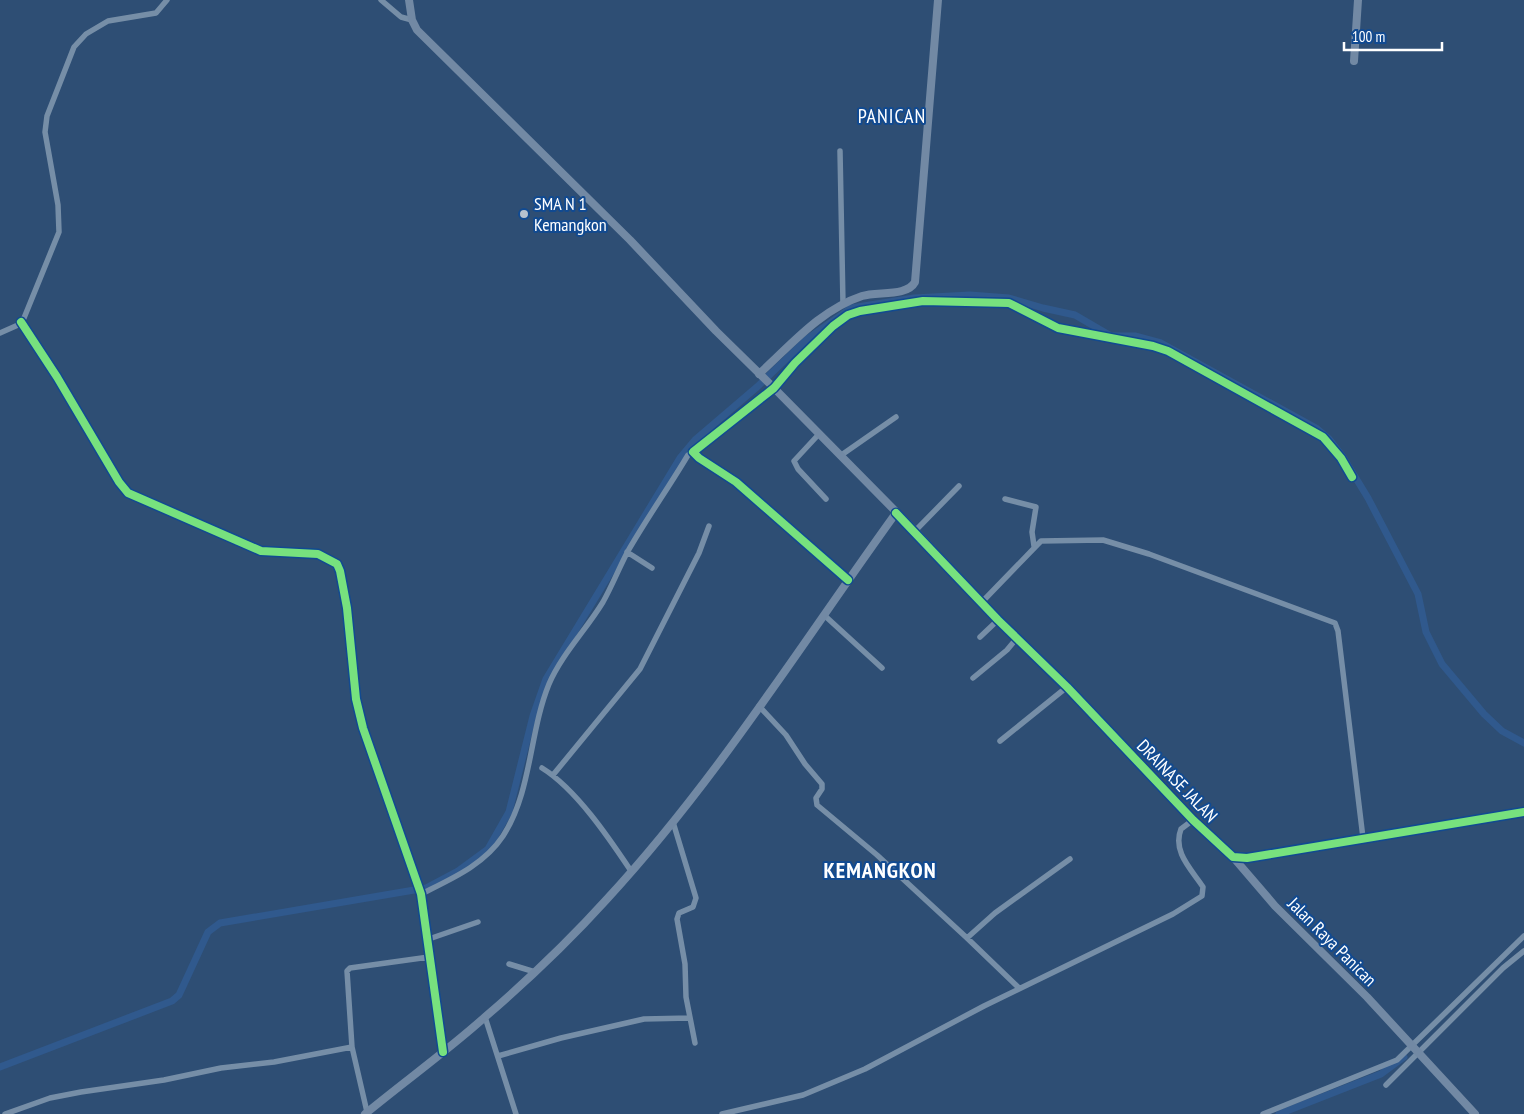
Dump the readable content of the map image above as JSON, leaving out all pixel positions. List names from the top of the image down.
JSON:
{
  "streets": {
    "street": ["DRAINASE JALAN", "Jalan Raya Panican"]
  },
  "crossings": [
    ["DRAINASE JALAN", "Jalan Raya Panican"]
  ],
  "districts": ["PANICAN", "KEMANGKON"],
  "places": ["SMA N 1 Kemangkon"],
  "scale_bar": "100 m"
}
